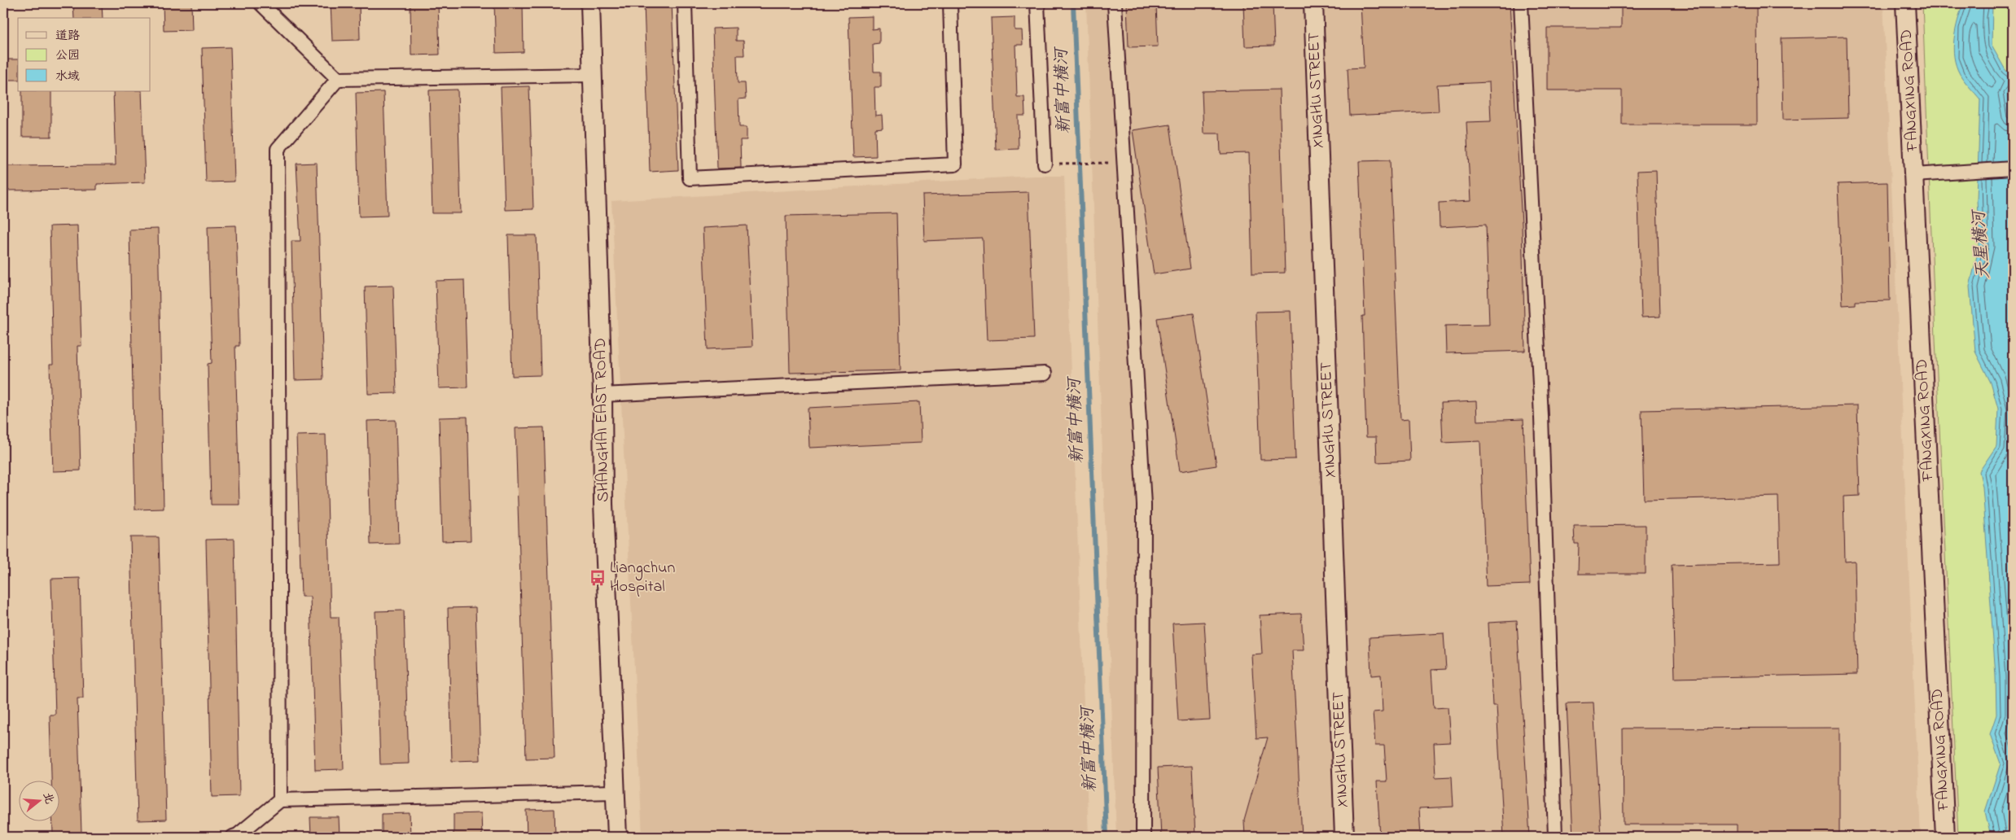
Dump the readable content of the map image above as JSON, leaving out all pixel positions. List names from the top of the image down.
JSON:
{
  "streets": {
    "street": ["XINGHU STREET", "FANGXING ROAD", "SHANGHAI EAST ROAD"]
  },
  "water": ["新富中横河", "天星横河"],
  "places": {
    "bus stop": ["Liangchun Hospital"]
  },
  "legend": ["道路", "公园", "水域"],
  "north": "right"
}
